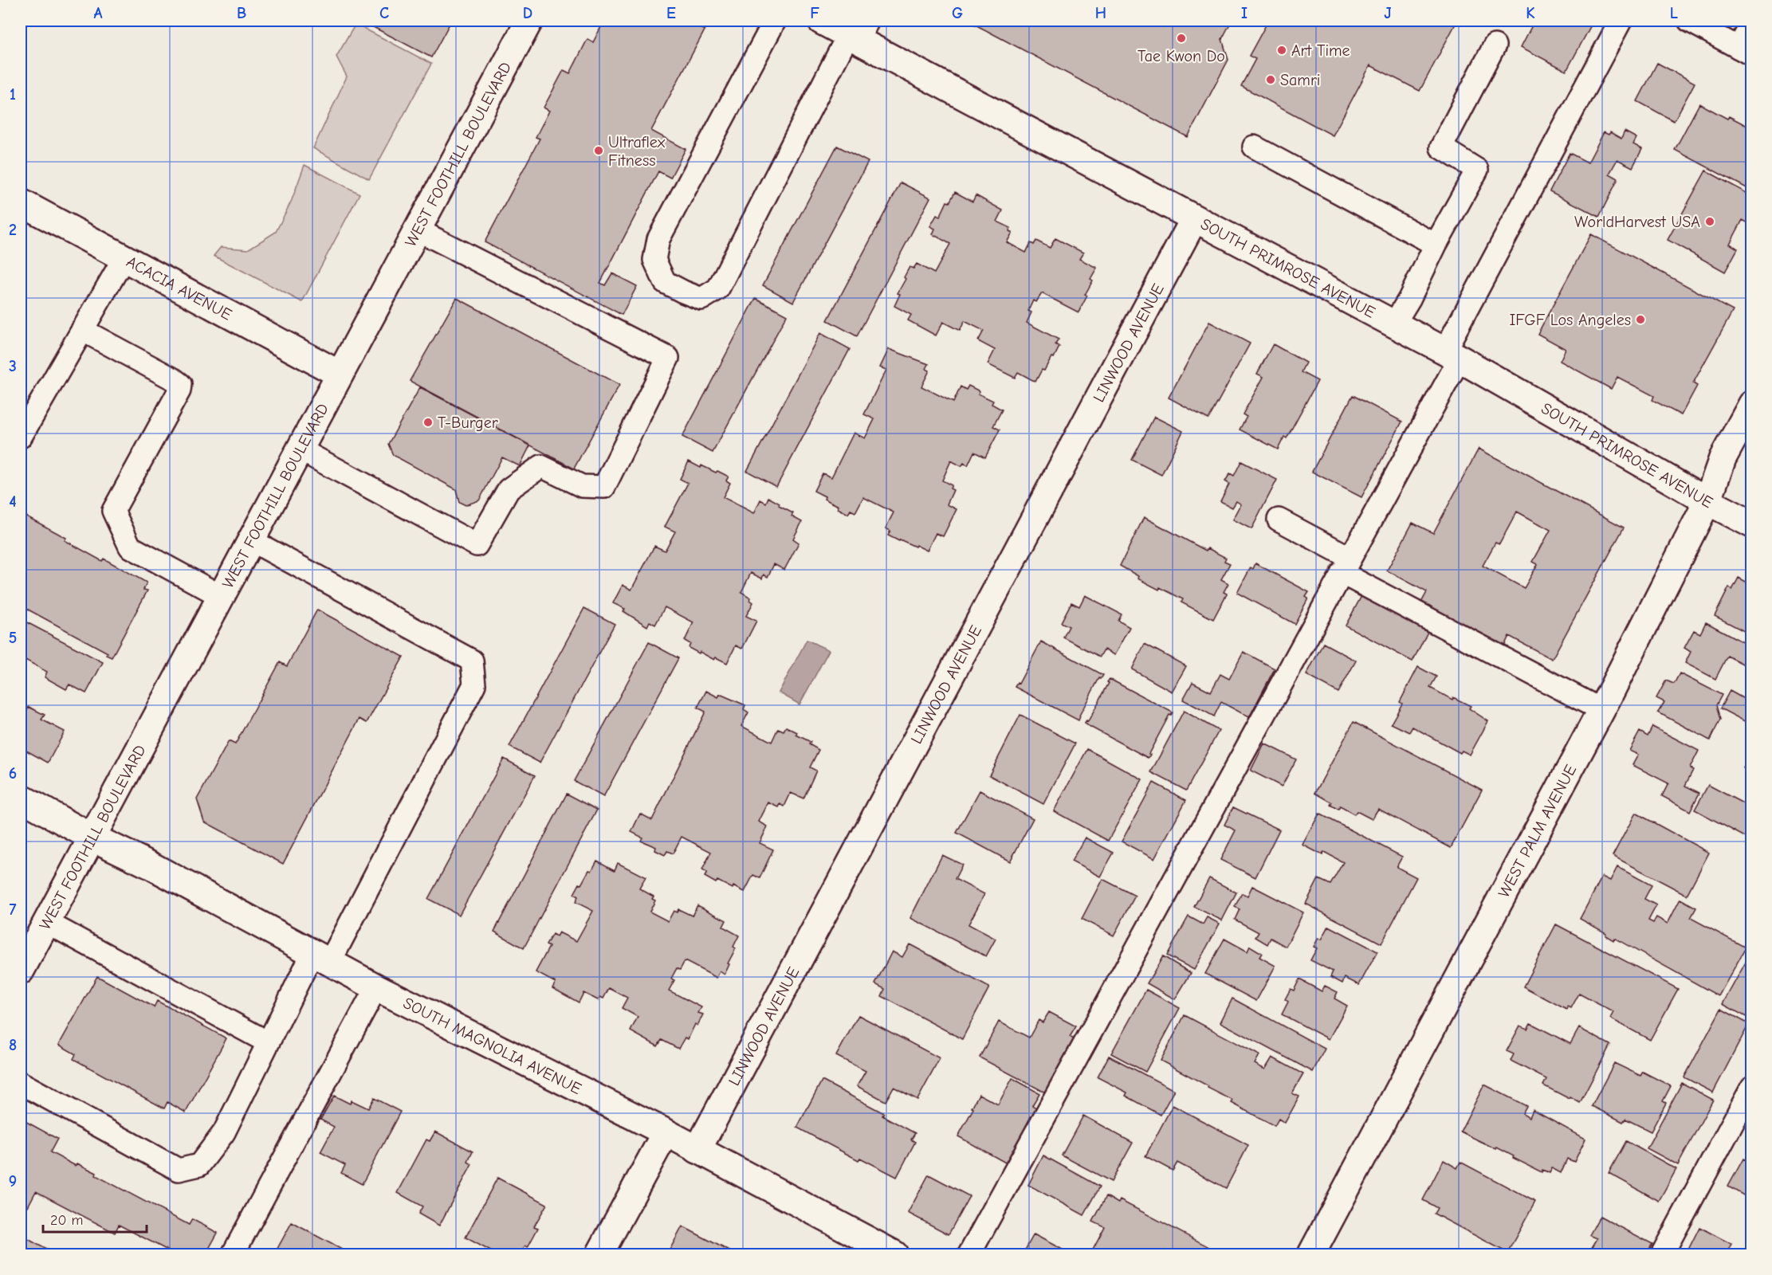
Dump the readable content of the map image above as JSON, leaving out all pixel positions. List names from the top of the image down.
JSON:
{
  "streets": {
    "street": [
      "WEST FOOTHILL BOULEVARD",
      "SOUTH PRIMROSE AVENUE",
      "ACACIA AVENUE",
      "LINWOOD AVENUE",
      "WEST PALM AVENUE",
      "SOUTH MAGNOLIA AVENUE"
    ]
  },
  "crossings": [
    ["WEST FOOTHILL BOULEVARD", "ACACIA AVENUE"],
    ["WEST FOOTHILL BOULEVARD", "SOUTH MAGNOLIA AVENUE"],
    ["SOUTH PRIMROSE AVENUE", "LINWOOD AVENUE"],
    ["SOUTH PRIMROSE AVENUE", "WEST PALM AVENUE"],
    ["LINWOOD AVENUE", "SOUTH MAGNOLIA AVENUE"]
  ],
  "places": [
    "Tae Kwon Do",
    "Art Time",
    "Samri",
    "Ultraflex Fitness",
    "WorldHarvest USA",
    "IFGF Los Angeles",
    "T-Burger"
  ],
  "scale_bar": "20 m",
  "grid": {
    "columns": [
      "A",
      "B",
      "C",
      "D",
      "E",
      "F",
      "G",
      "H",
      "I",
      "J",
      "K",
      "L"
    ],
    "rows": [
      "1",
      "2",
      "3",
      "4",
      "5",
      "6",
      "7",
      "8",
      "9"
    ]
  }
}
